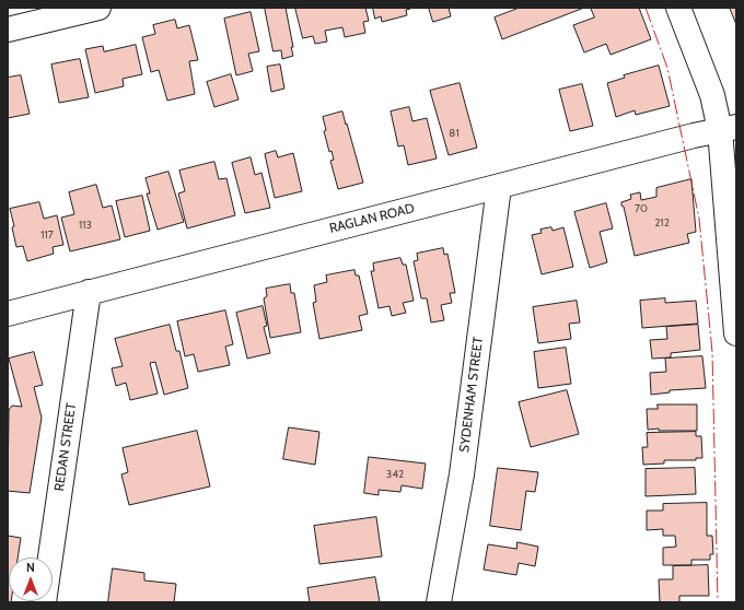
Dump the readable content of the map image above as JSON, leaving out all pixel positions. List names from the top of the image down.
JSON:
{
  "streets": {
    "street": ["RAGLAN ROAD", "SYDENHAM STREET", "REDAN STREET"]
  },
  "crossings": [
    ["RAGLAN ROAD", "SYDENHAM STREET"],
    ["RAGLAN ROAD", "REDAN STREET"]
  ],
  "house_numbers": [
    "81",
    "70",
    "212",
    "113",
    "117",
    "342"
  ],
  "north": "top"
}
